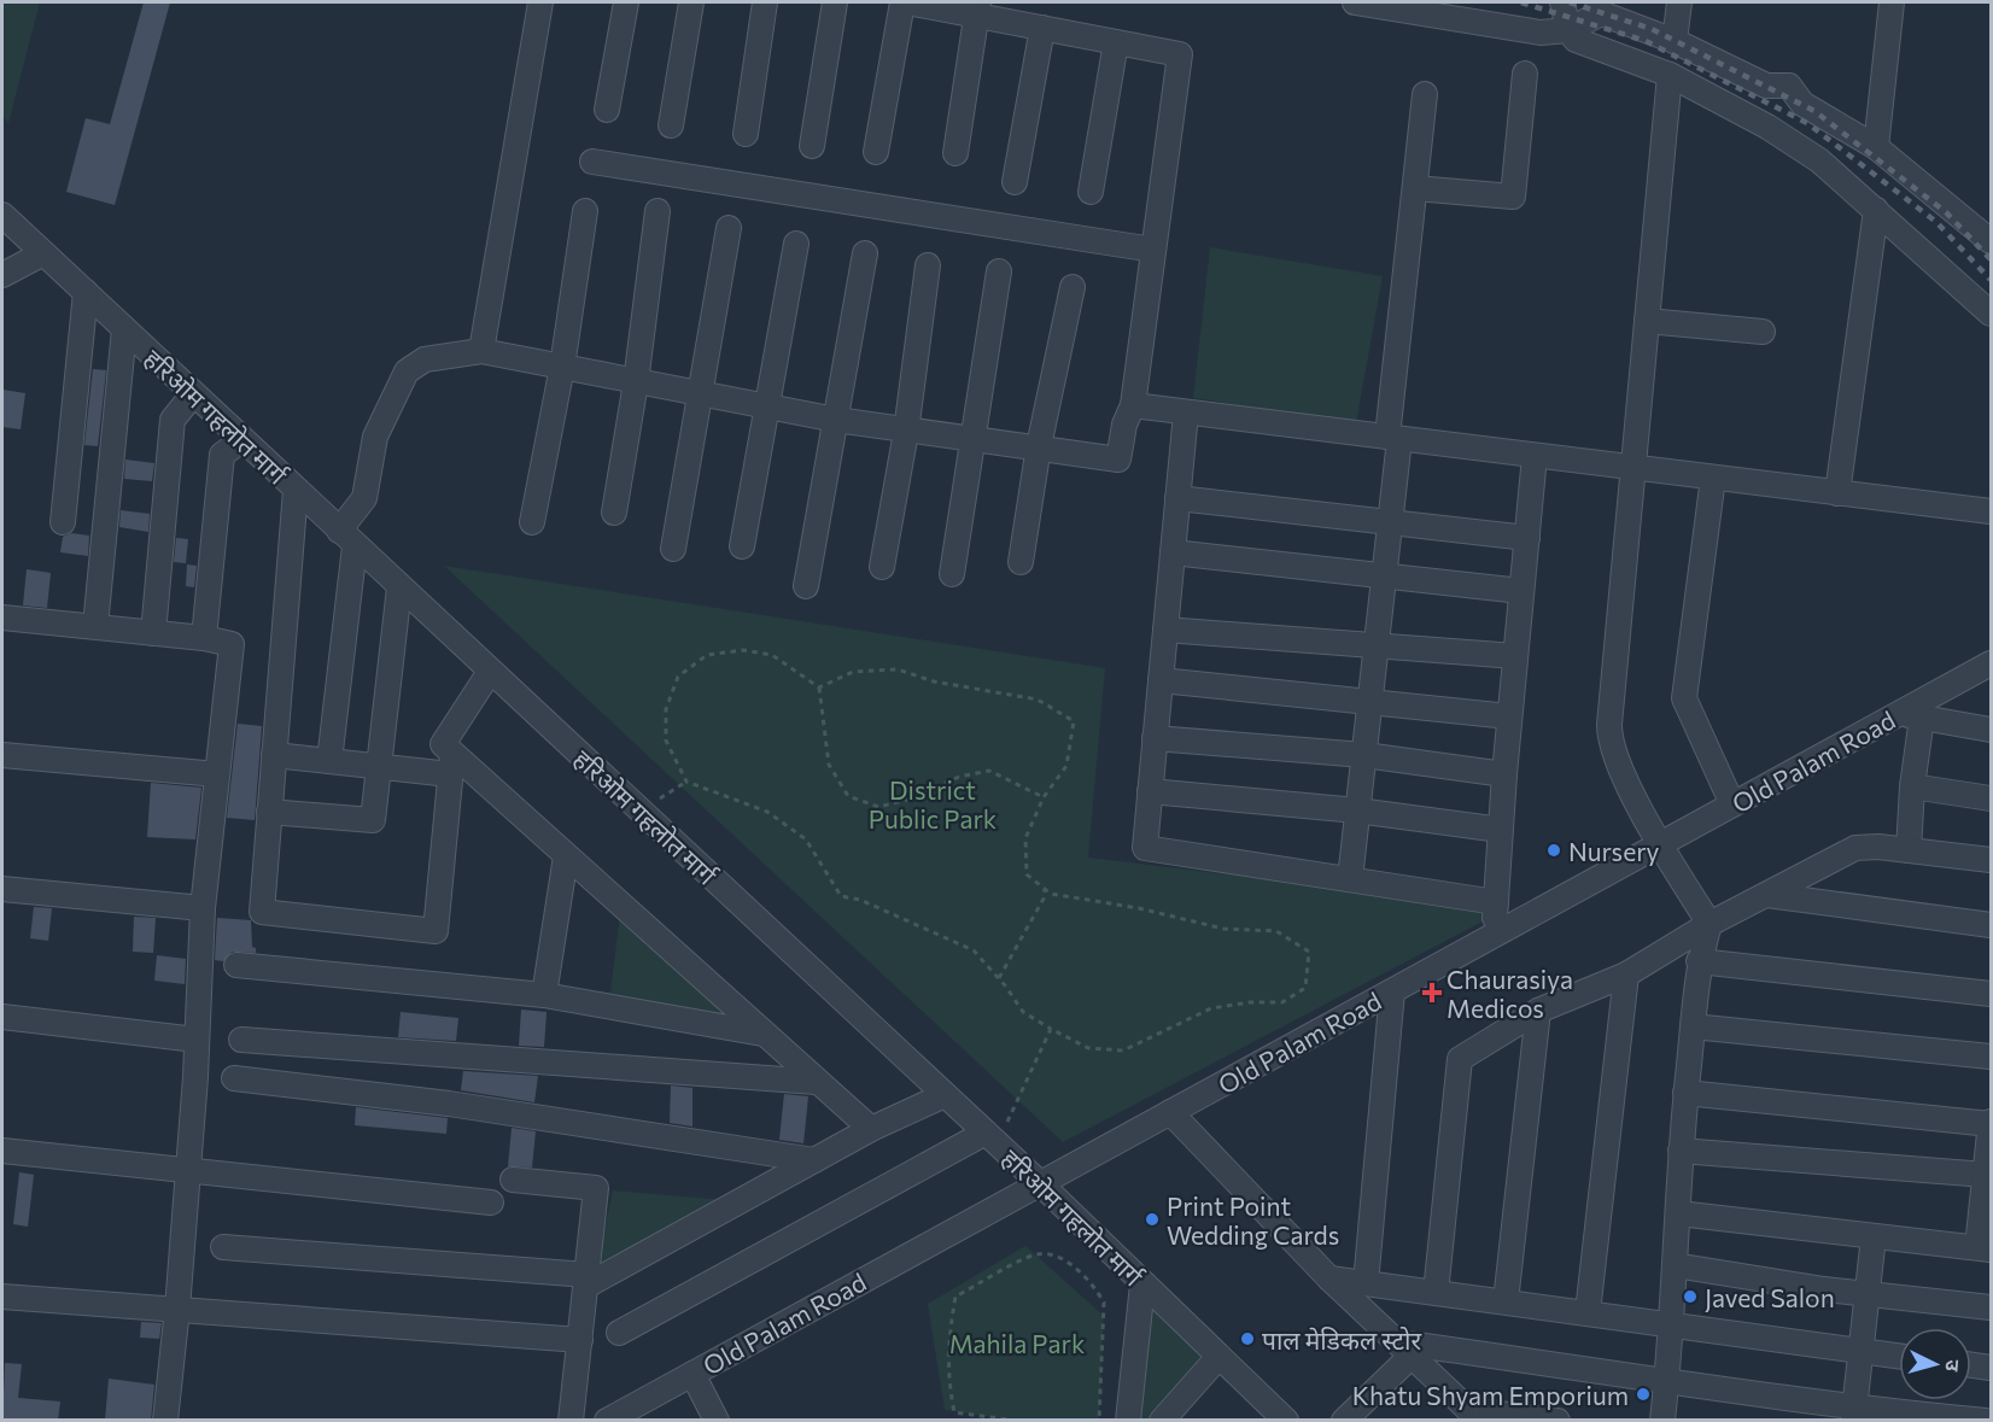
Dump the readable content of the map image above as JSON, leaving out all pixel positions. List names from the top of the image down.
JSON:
{
  "streets": {
    "street": ["हरिओम गहलोत मार्ग", "Old Palam Road"]
  },
  "crossings": [
    ["हरिओम गहलोत मार्ग", "Old Palam Road"]
  ],
  "parks": ["District Public Park", "Mahila Park"],
  "places": {
    "other": [
      "Nursery",
      "Print Point Wedding Cards",
      "Javed Salon",
      "पाल मेडिकल स्टोर",
      "Khatu Shyam Emporium"
    ],
    "health": ["Chaurasiya Medicos"]
  },
  "north": "right"
}
